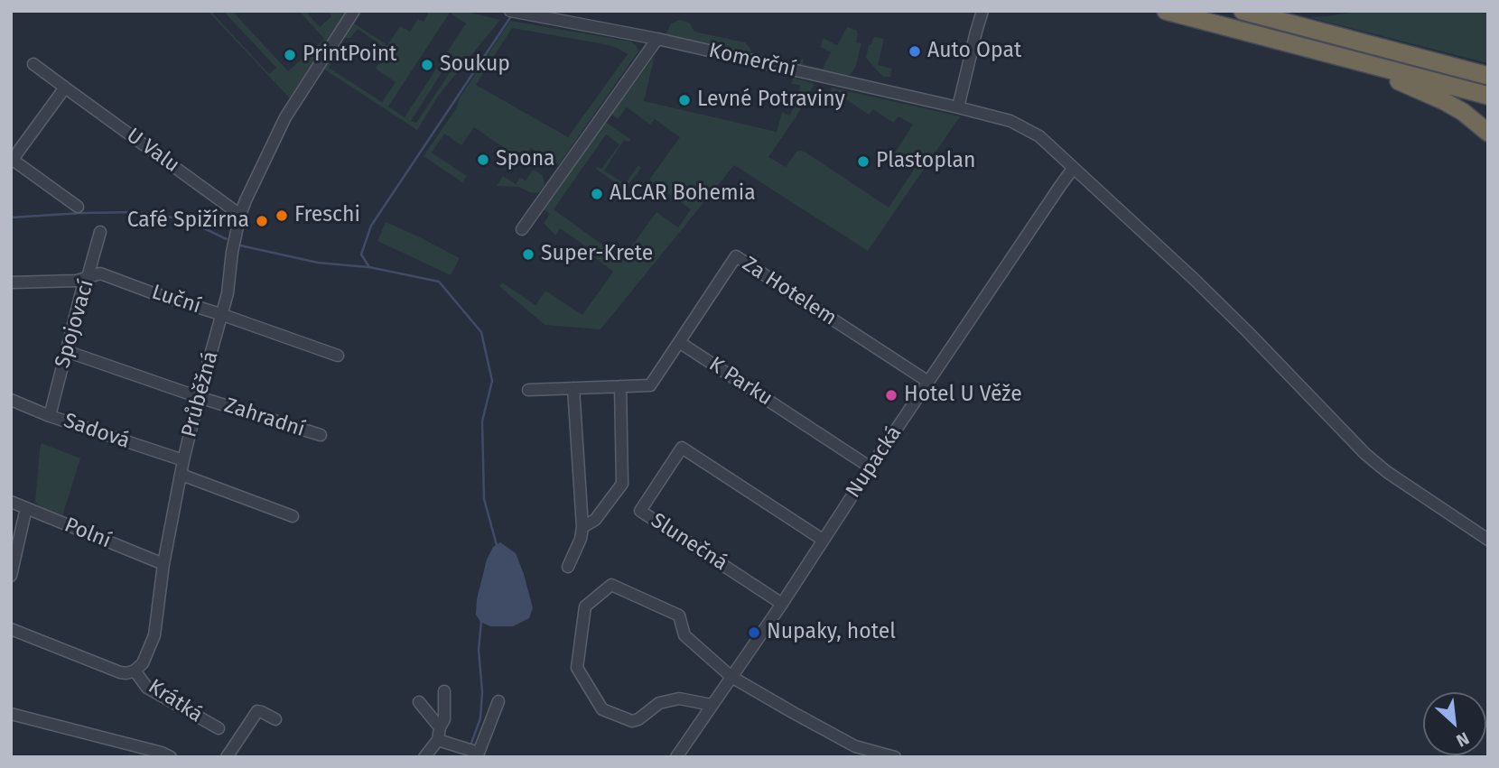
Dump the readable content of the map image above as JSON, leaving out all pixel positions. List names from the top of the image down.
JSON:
{
  "streets": {
    "street": [
      "Komerční",
      "U Valu",
      "Za Hotelem",
      "Luční",
      "Spojovací",
      "K Parku",
      "Průběžná",
      "Zahradní",
      "Sadová",
      "Nupacká",
      "Polní",
      "Slunečná",
      "Krátká"
    ]
  },
  "crossings": [
    ["Komerční", "Nupacká"],
    ["U Valu", "Průběžná"],
    ["Za Hotelem", "K Parku"],
    ["Za Hotelem", "Nupacká"],
    ["Luční", "Spojovací"],
    ["Luční", "Průběžná"],
    ["Spojovací", "Zahradní"],
    ["Spojovací", "Sadová"],
    ["K Parku", "Nupacká"],
    ["Průběžná", "Zahradní"],
    ["Průběžná", "Sadová"],
    ["Průběžná", "Polní"],
    ["Průběžná", "Krátká"],
    ["Nupacká", "Slunečná"]
  ],
  "places": [
    "Auto Opat",
    "PrintPoint",
    "Soukup",
    "Levné Potraviny",
    "Spona",
    "Plastoplan",
    "ALCAR Bohemia",
    "Freschi",
    "Café Spižírna",
    "Super-Krete",
    "Hotel U Věže",
    "Nupaky, hotel"
  ],
  "north": "bottom right"
}
